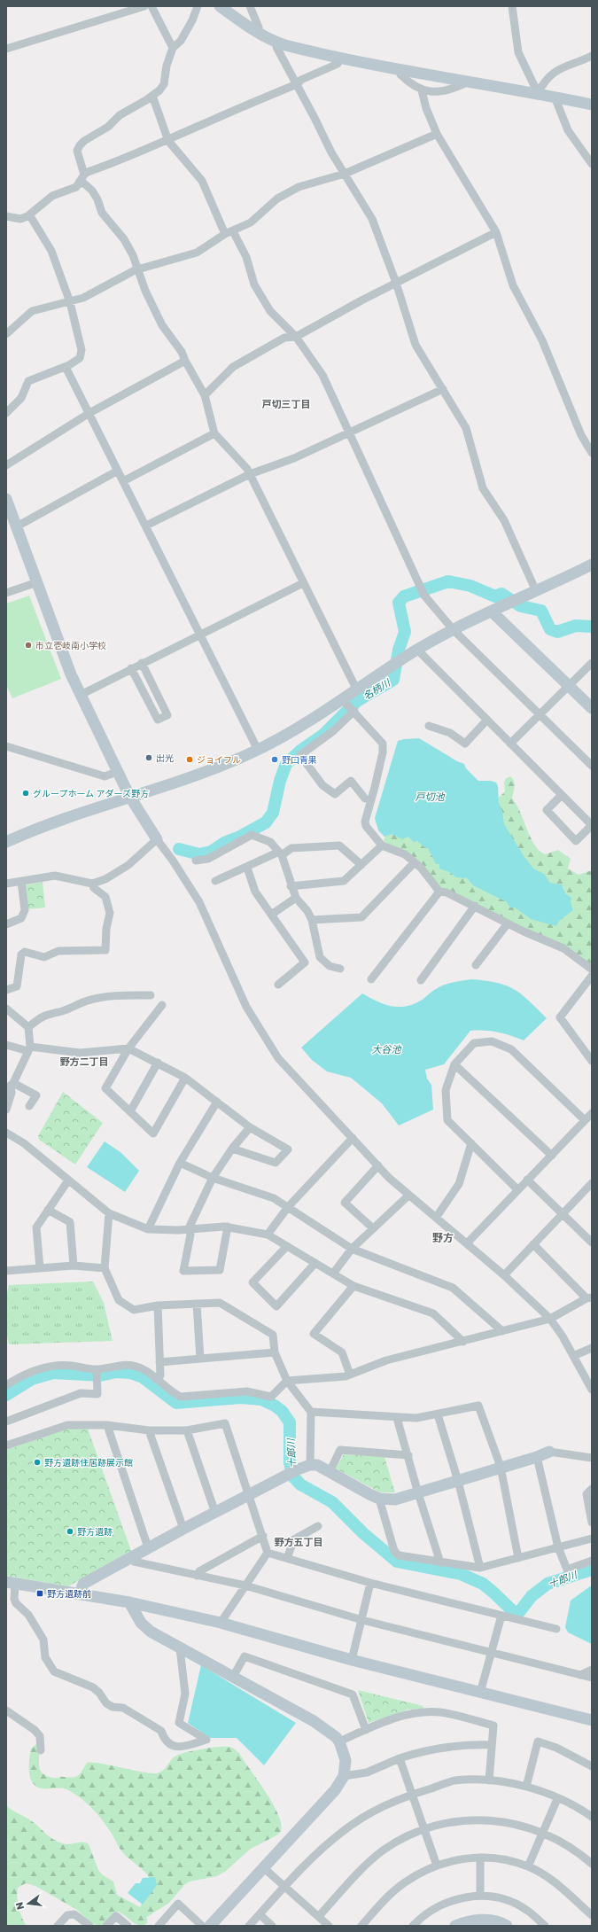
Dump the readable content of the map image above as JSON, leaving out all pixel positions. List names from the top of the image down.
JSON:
{
  "districts": [
    "戸切三丁目",
    "野方二丁目",
    "野方",
    "野方五丁目"
  ],
  "water": [
    "名柄川",
    "戸切池",
    "大谷池",
    "十郎川"
  ],
  "places": {
    "other": [
      "市立壱岐南小学校",
      "出光",
      "ジョイフル",
      "野口青果",
      "グループホーム アダーズ野方",
      "野方遺跡住居跡展示館",
      "野方遺跡"
    ],
    "transit": ["野方遺跡前"]
  },
  "north": "left"
}
